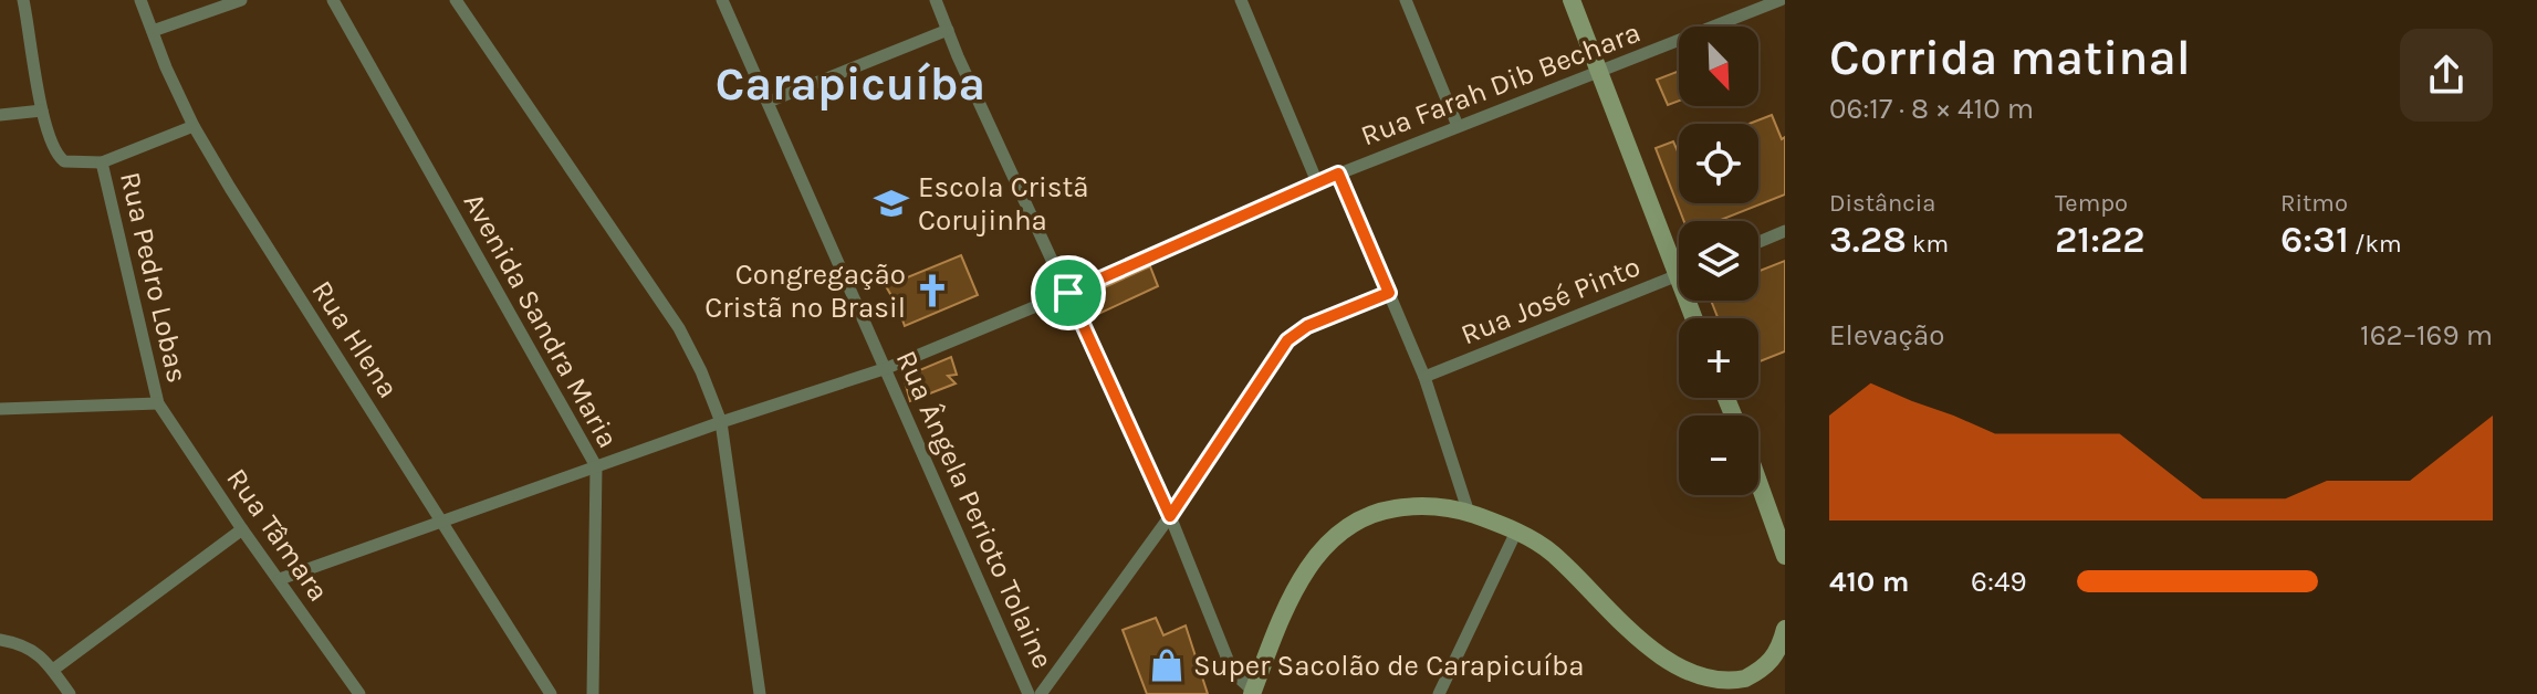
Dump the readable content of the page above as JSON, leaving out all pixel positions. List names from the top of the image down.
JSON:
{
  "streets": {
    "street": [
      "Rua Farah Dib Bechara",
      "Rua Pedro Lobas",
      "Rua José Pinto",
      "Avenida Sandra Maria",
      "Rua Hlena",
      "Rua Ângela Perioto Tolaine",
      "Rua Tâmara"
    ]
  },
  "crossings": [
    ["Rua Farah Dib Bechara", "Avenida Sandra Maria"],
    ["Rua Farah Dib Bechara", "Rua Hlena"],
    ["Rua Farah Dib Bechara", "Rua Ângela Perioto Tolaine"],
    ["Rua Farah Dib Bechara", "Rua Tâmara"],
    ["Rua Pedro Lobas", "Rua Tâmara"]
  ],
  "districts": ["Carapicuíba"],
  "places": {
    "school or university": ["Escola Cristã Corujinha"],
    "church": ["Congregação Cristã no Brasil"],
    "shop": ["Super Sacolão de Carapicuíba"]
  },
  "north": "bottom right",
  "page": {
    "heading": ["Corrida matinal", "06:17 · 8 × 410 m"],
    "map_buttons": ["+", "−"],
    "stats": [
      ["Distância", "3.28 km"],
      ["Tempo", "21:22"],
      ["Ritmo", "6:31 /km"]
    ],
    "chart": ["Elevação", "162–169 m"],
    "list": [
      {
        "name": "410 m",
        "note": "6:49"
      }
    ]
  }
}
